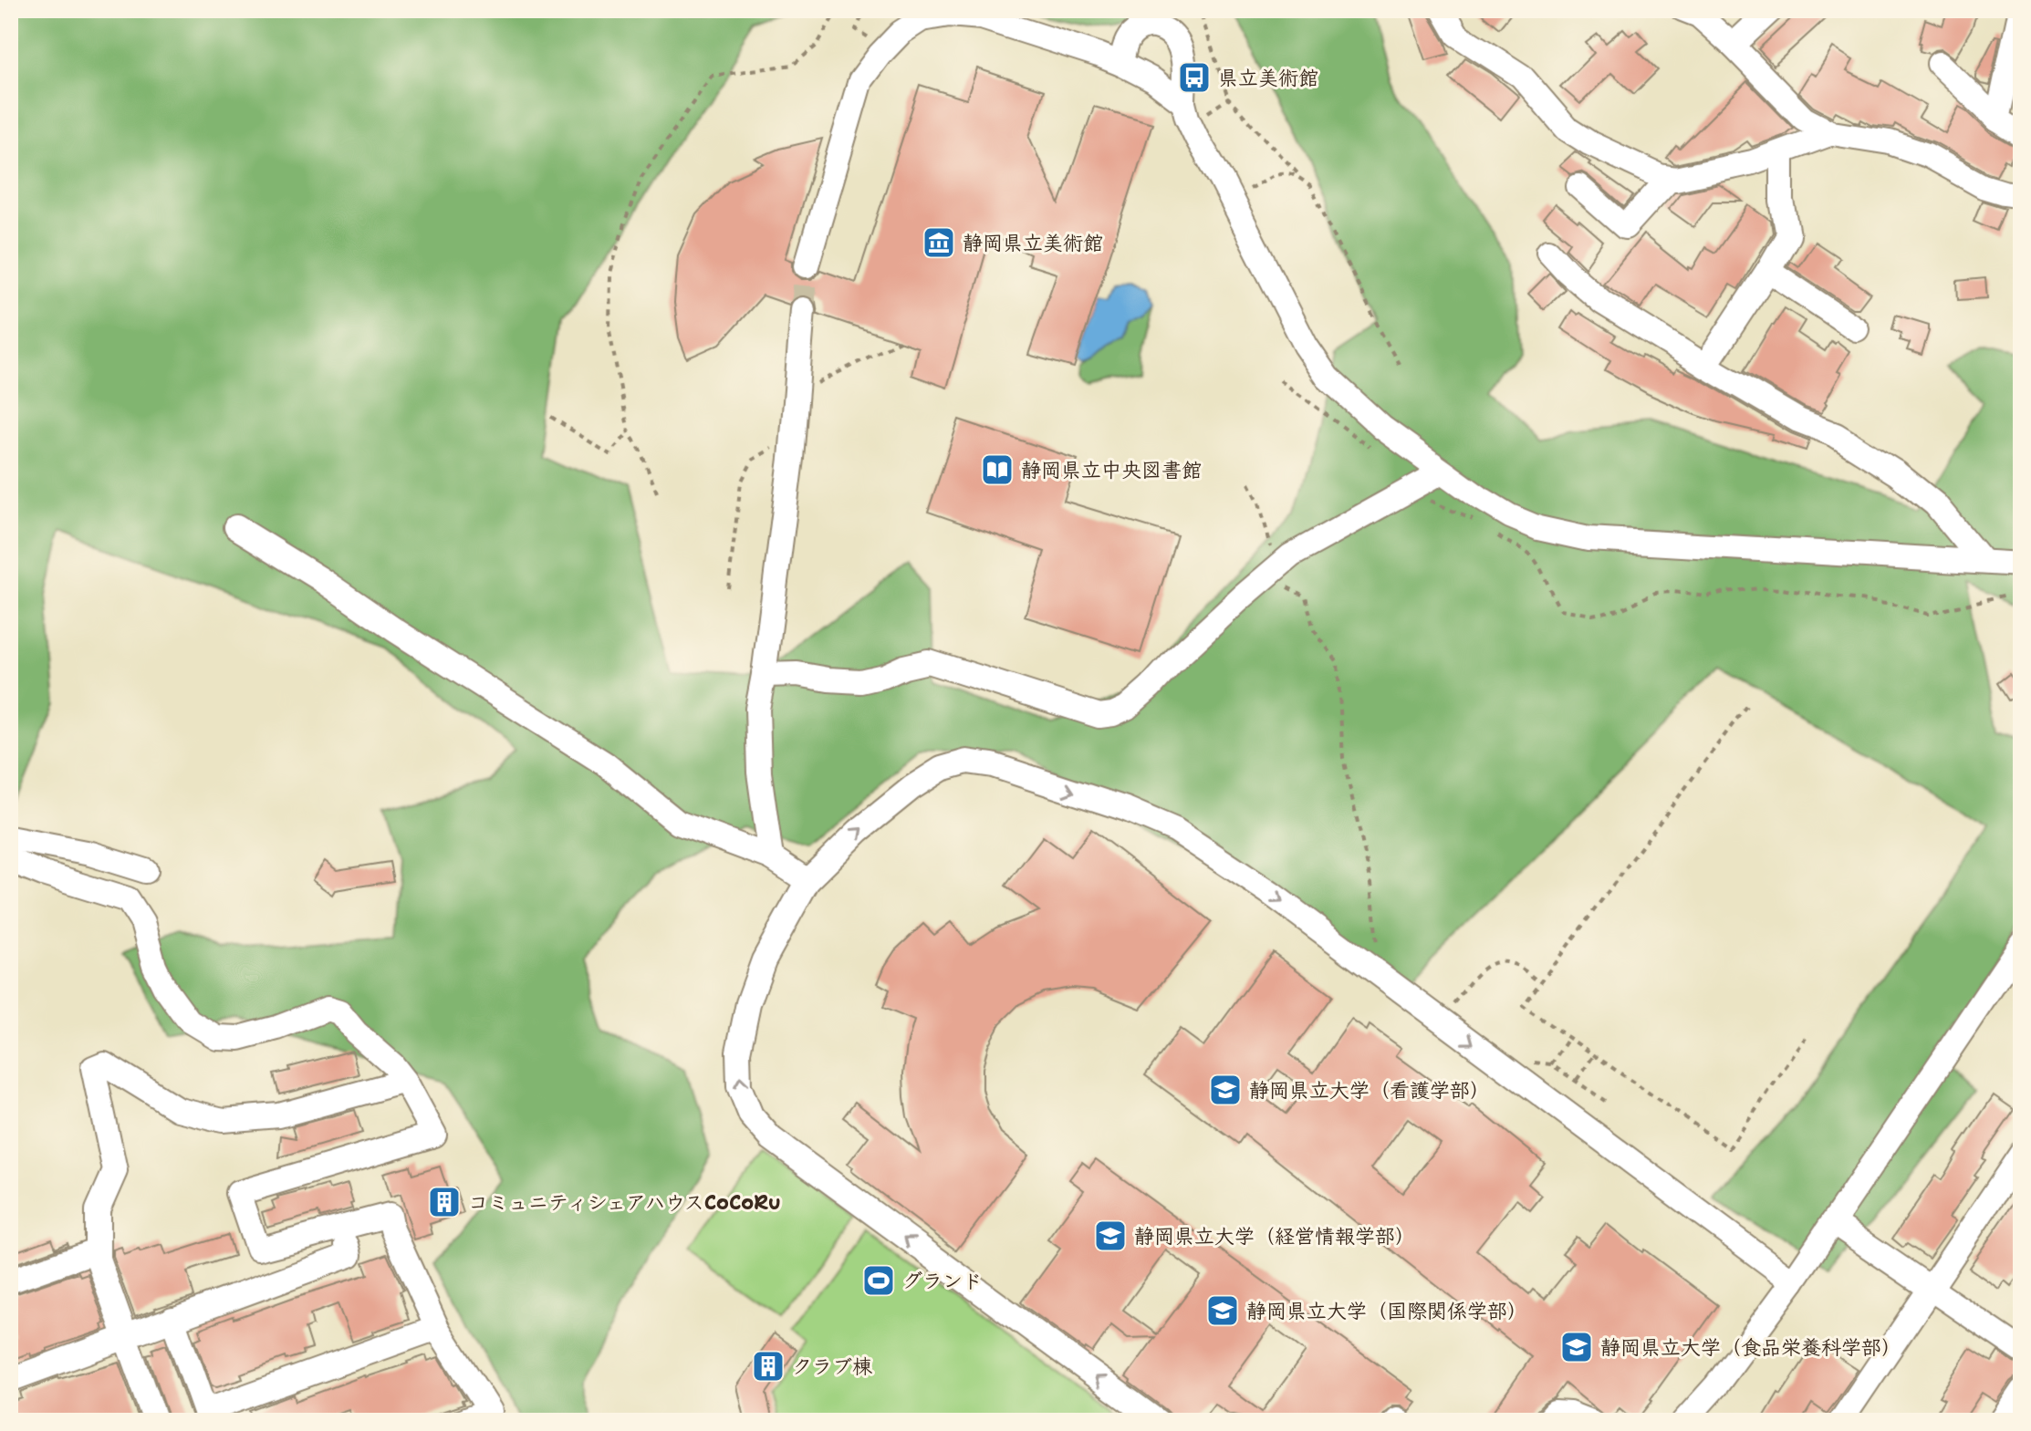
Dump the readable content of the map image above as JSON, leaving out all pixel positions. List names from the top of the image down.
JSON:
{
  "places": {
    "bus stop": ["県立美術館"],
    "museum": ["静岡県立美術館"],
    "library": ["静岡県立中央図書館"],
    "school or university": [
      "静岡県立大学（看護学部）",
      "静岡県立大学（経営情報学部）",
      "静岡県立大学（国際関係学部）",
      "静岡県立大学（食品栄養科学部）"
    ],
    "building": ["コミュニティシェアハウスCoCoRu", "クラブ棟"],
    "sports": ["グランド"]
  }
}
